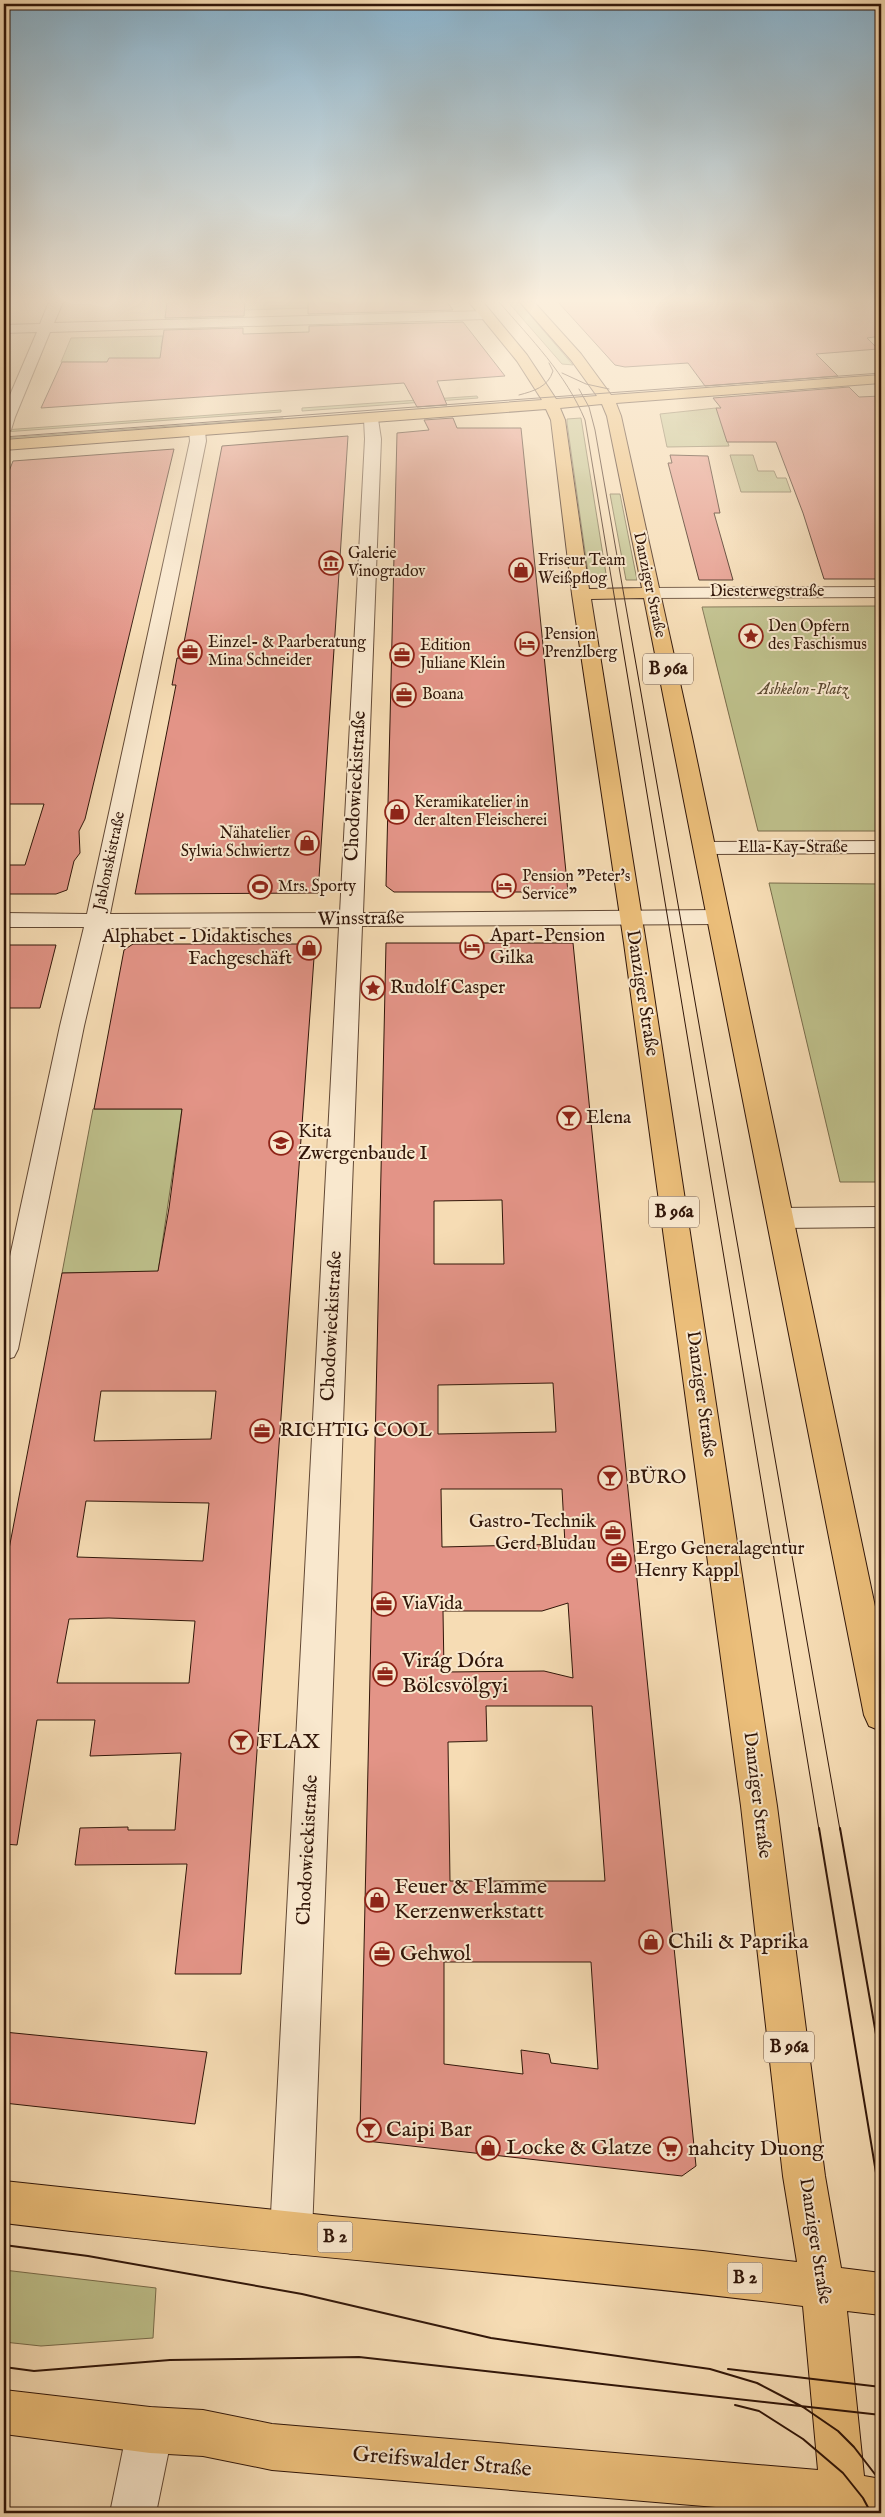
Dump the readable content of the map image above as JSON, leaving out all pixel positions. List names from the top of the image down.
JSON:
{
  "streets": {
    "main road": [
      "Danziger Straße",
      "B 96a",
      "B 2",
      "Greifswalder Straße"
    ],
    "street": [
      "Diesterwegstraße",
      "Chodowieckistraße",
      "Ella-Kay-Straße",
      "Jablonskistraße",
      "Winsstraße"
    ]
  },
  "crossings": [
    ["Danziger Straße", "Diesterwegstraße"],
    ["Danziger Straße", "Ella-Kay-Straße"],
    ["Danziger Straße", "Winsstraße"],
    ["Danziger Straße", "B 2"],
    ["Danziger Straße", "Greifswalder Straße"],
    ["Chodowieckistraße", "Winsstraße"],
    ["Chodowieckistraße", "B 2"],
    ["Jablonskistraße", "Winsstraße"]
  ],
  "parks": ["Ashkelon-Platz"],
  "places": {
    "museum": ["Galerie Vinogradov"],
    "shop": [
      "Friseur Team Weißpflog",
      "Keramikatelier in der alten Fleischerei",
      "Nähatelier Sylwia Schwiertz",
      "Alphabet - Didaktisches Fachgeschäft",
      "Feuer & Flamme Kerzenwerkstatt",
      "Chili & Paprika",
      "Locke & Glatze"
    ],
    "place": ["Den Opfern des Faschismus", "Rudolf Casper"],
    "hotel": ["Pension Prenzlberg", "Pension \"Peter's Service\"", "Apart-Pension Gilka"],
    "office": [
      "Einzel- & Paarberatung Mina Schneider",
      "Edition Juliane Klein",
      "Boana",
      "RICHTIG COOL",
      "Gastro-Technik Gerd Bludau",
      "Ergo Generalagentur Henry Kappl",
      "ViaVida",
      "Virág Dóra Bölcsvölgyi",
      "Gehwol"
    ],
    "sports": ["Mrs. Sporty"],
    "bar": [
      "Elena",
      "BÜRO",
      "FLAX",
      "Caipi Bar"
    ],
    "school or university": ["Kita Zwergenbaude I"],
    "supermarket": ["nahcity Duong"]
  }
}
